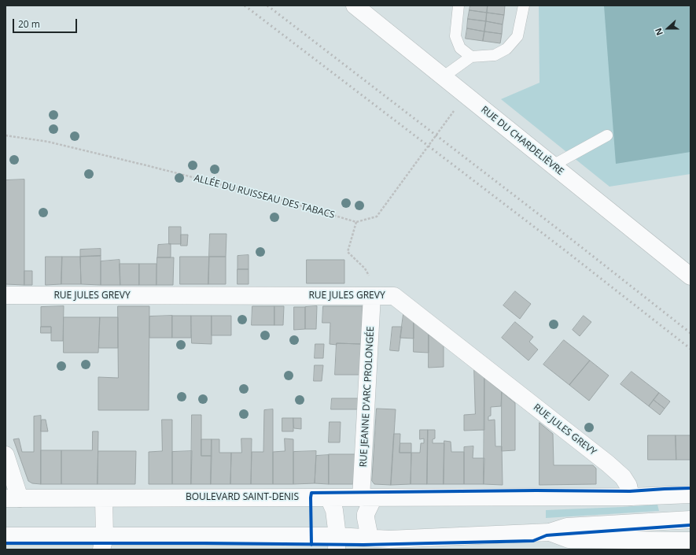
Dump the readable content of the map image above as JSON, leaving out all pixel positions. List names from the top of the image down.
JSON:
{
  "streets": {
    "street": [
      "RUE DU CHARDELIÈVRE",
      "RUE JULES GREVY",
      "RUE JEANNE D'ARC PROLONGÉE",
      "BOULEVARD SAINT-DENIS"
    ],
    "path": ["ALLÉE DU RUISSEAU DES TABACS"]
  },
  "crossings": [
    ["RUE JULES GREVY", "RUE JEANNE D'ARC PROLONGÉE"],
    ["RUE JULES GREVY", "BOULEVARD SAINT-DENIS"],
    ["RUE JEANNE D'ARC PROLONGÉE", "BOULEVARD SAINT-DENIS"]
  ],
  "scale_bar": "20 m",
  "north": "left"
}
